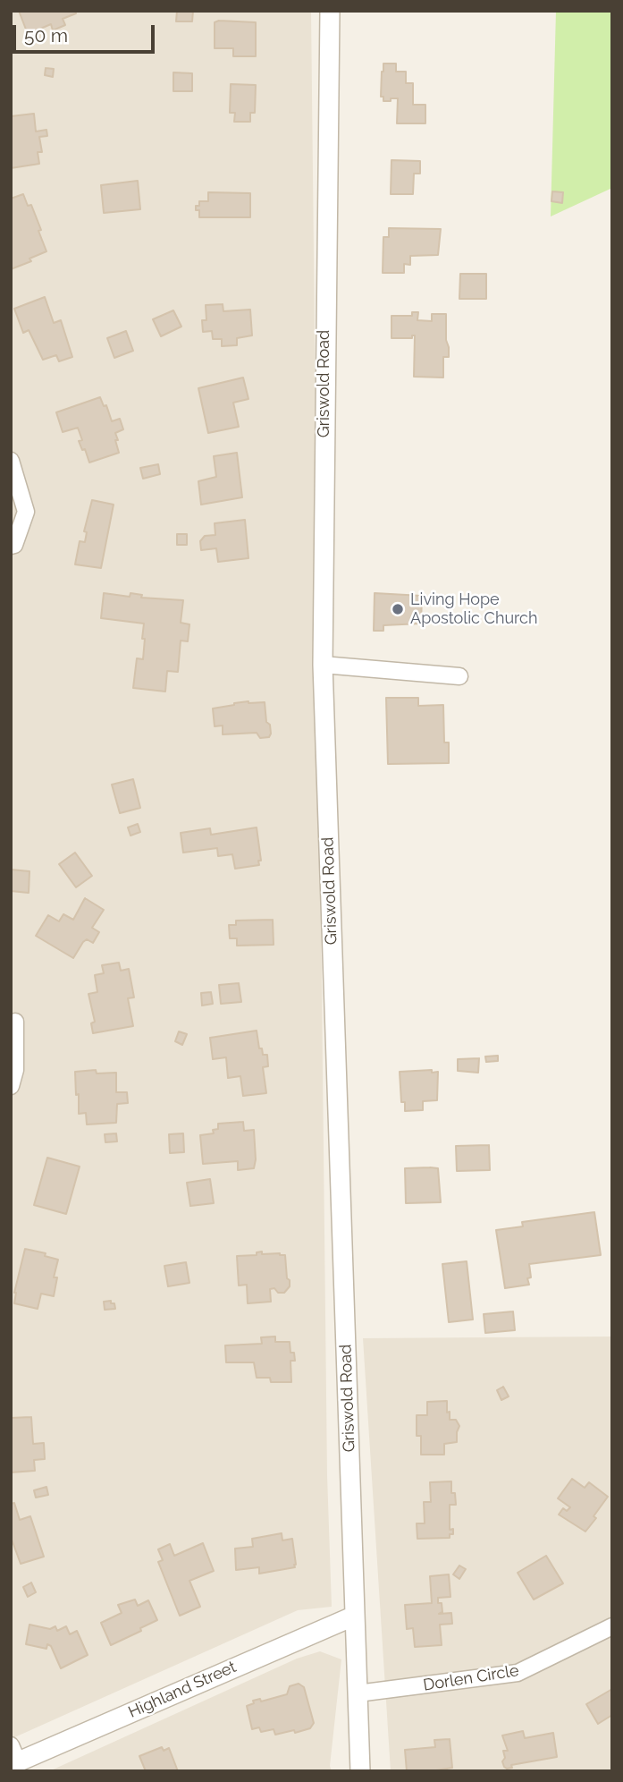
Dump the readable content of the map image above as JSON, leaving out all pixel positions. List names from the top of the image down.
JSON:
{
  "streets": {
    "street": ["Griswold Road", "Dorlen Circle", "Highland Street"]
  },
  "crossings": [
    ["Griswold Road", "Dorlen Circle"],
    ["Griswold Road", "Highland Street"]
  ],
  "places": ["Living Hope Apostolic Church"],
  "scale_bar": "50 m"
}
